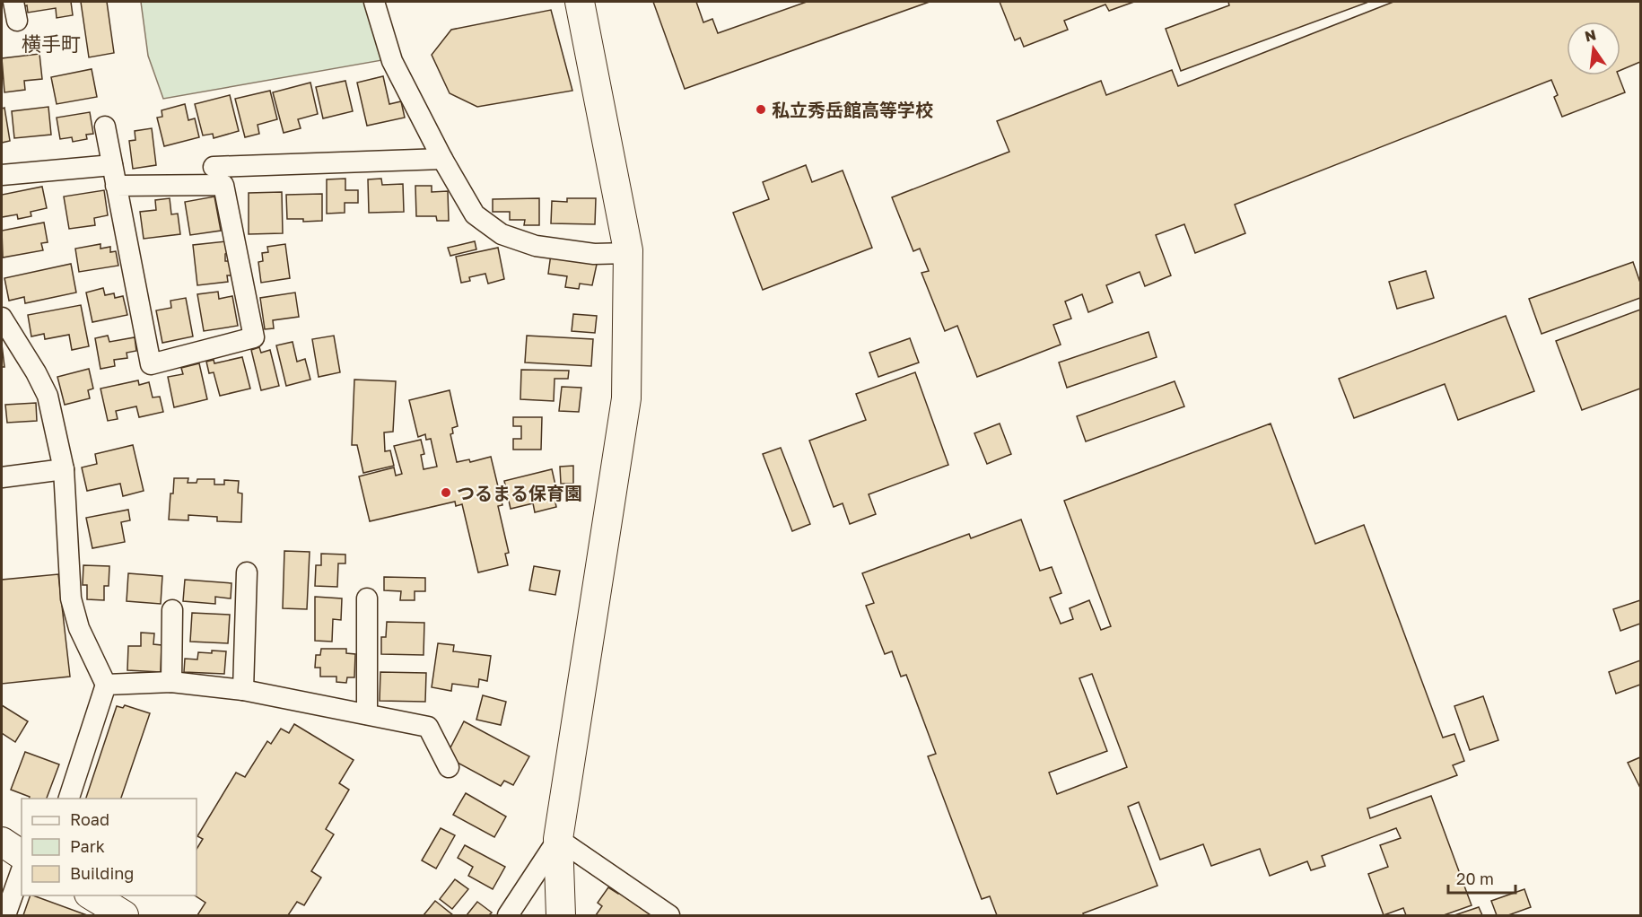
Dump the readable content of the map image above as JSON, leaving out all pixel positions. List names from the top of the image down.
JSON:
{
  "districts": ["横手町"],
  "places": ["私立秀岳館高等学校", "つるまる保育園"],
  "legend": ["Road", "Park", "Building"],
  "scale_bar": "20 m",
  "north": "top"
}
